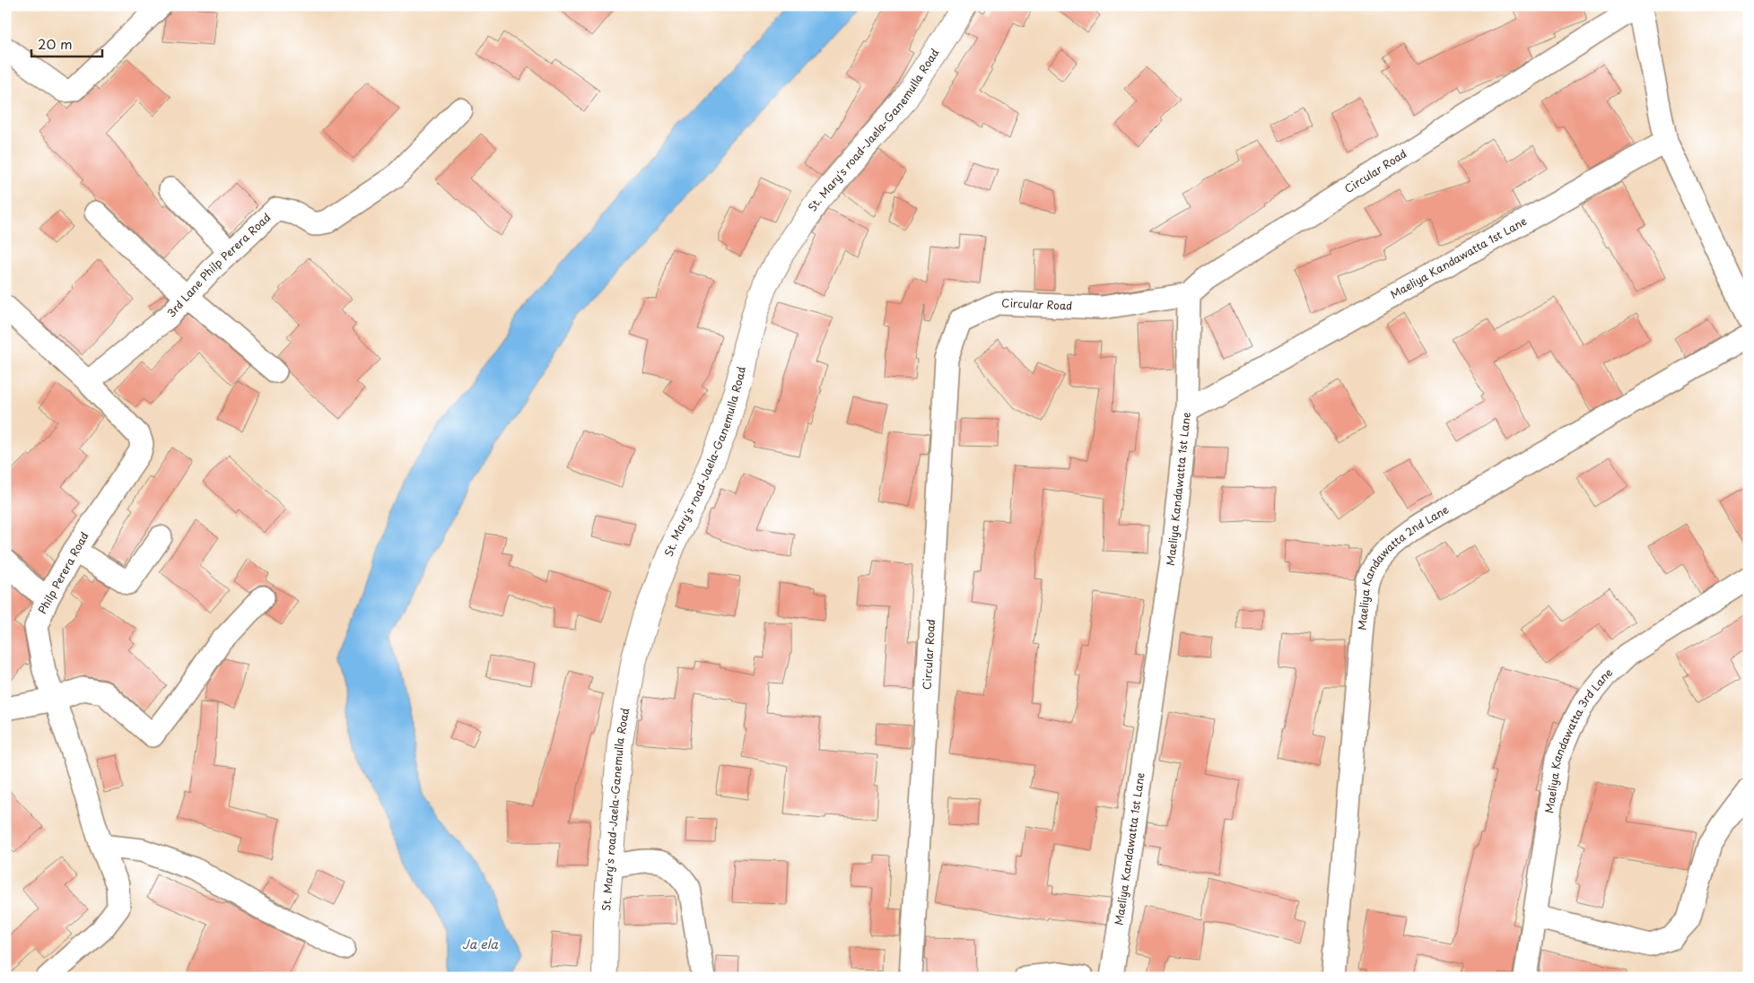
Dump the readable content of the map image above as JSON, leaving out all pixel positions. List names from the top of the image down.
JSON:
{
  "streets": {
    "main road": ["St. Mary's road-Jaela-Ganemulla Road"],
    "street": [
      "Circular Road",
      "Maeliya Kandawatta 1st Lane",
      "3rd Lane Philp Perera Road",
      "Maeliya Kandawatta 2nd Lane",
      "Philp Perera Road",
      "Maeliya Kandawatta 3rd Lane"
    ]
  },
  "crossings": [
    ["Circular Road", "Maeliya Kandawatta 1st Lane"],
    ["3rd Lane Philp Perera Road", "Philp Perera Road"]
  ],
  "water": ["Ja ela"],
  "scale_bar": "20 m"
}
